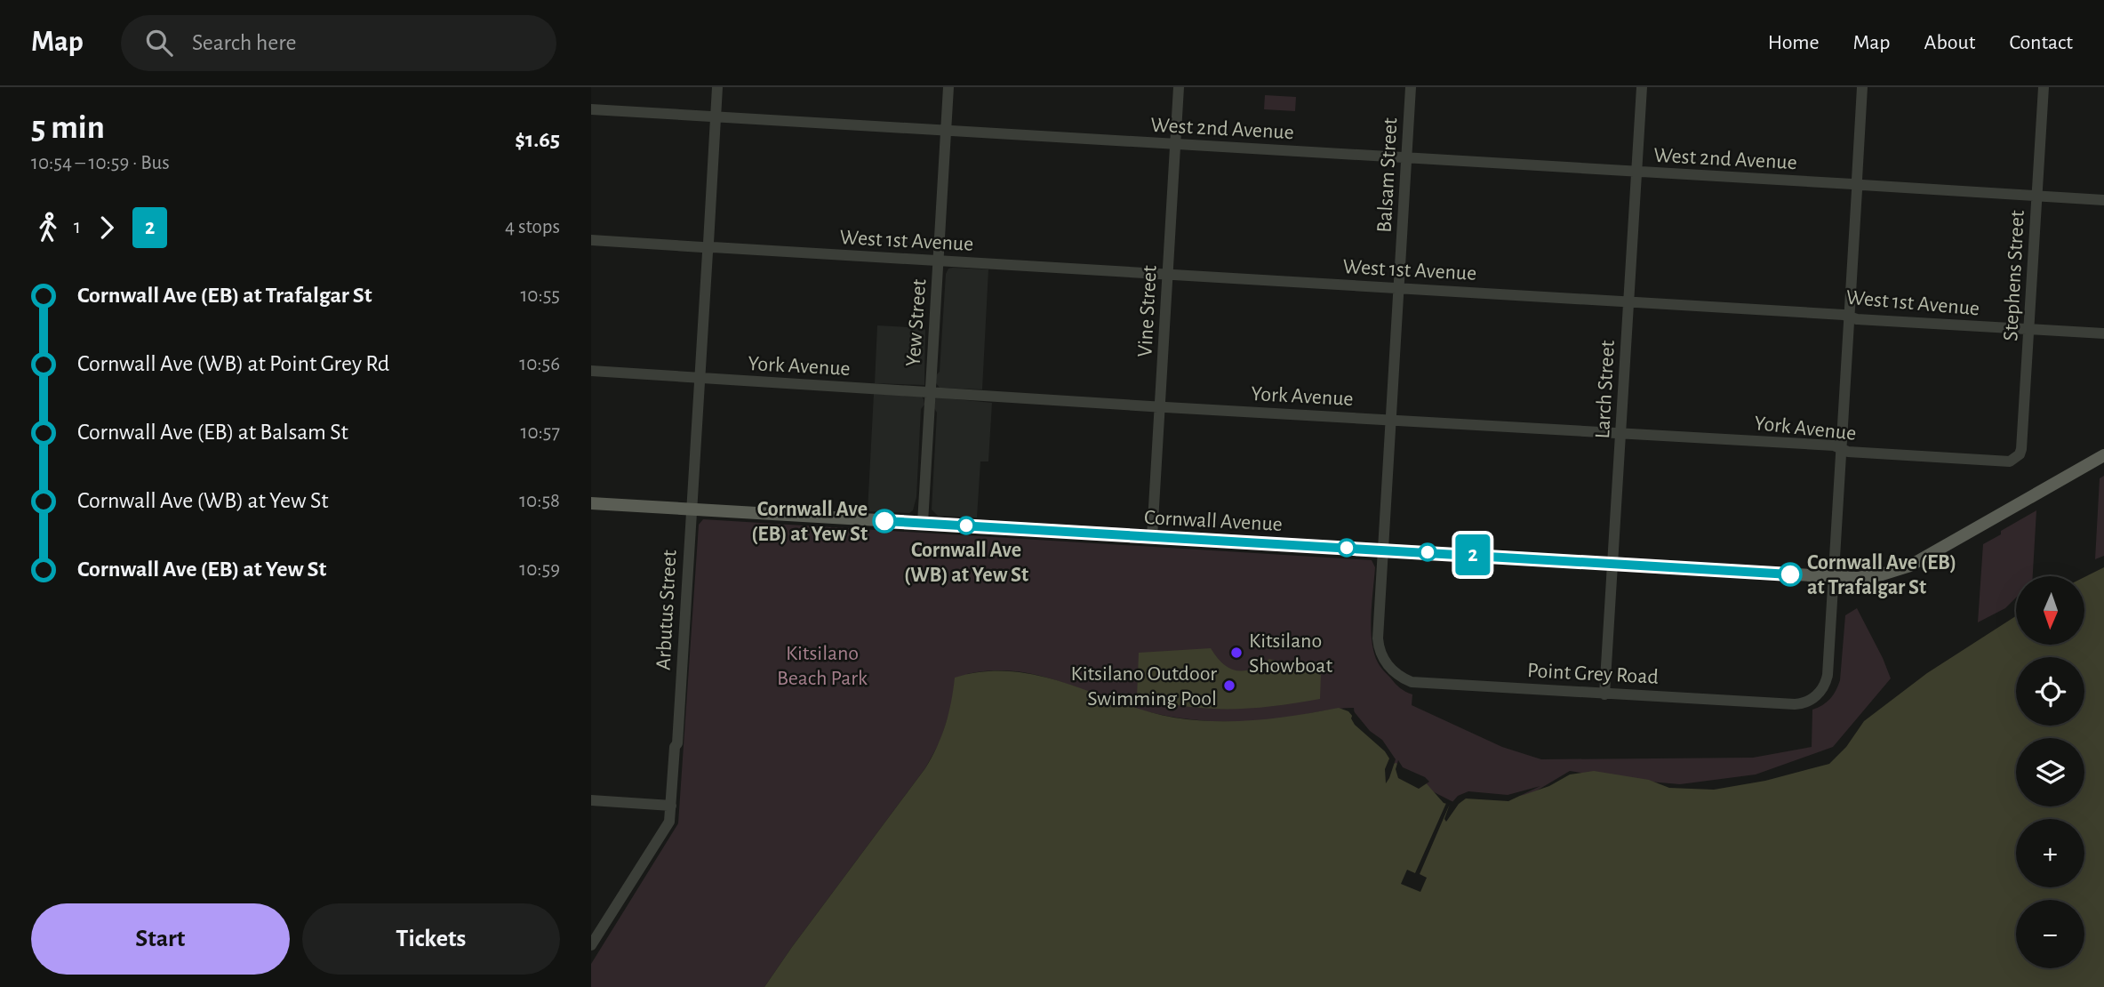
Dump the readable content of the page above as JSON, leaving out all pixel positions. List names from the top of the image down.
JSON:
{
  "streets": {
    "main road": ["Cornwall Avenue"],
    "street": [
      "West 2nd Avenue",
      "Balsam Street",
      "West 1st Avenue",
      "Stephens Street",
      "Vine Street",
      "Yew Street",
      "York Avenue",
      "Larch Street",
      "Arbutus Street",
      "Point Grey Road"
    ]
  },
  "crossings": [
    ["West 2nd Avenue", "Balsam Street"],
    ["West 2nd Avenue", "Stephens Street"],
    ["West 2nd Avenue", "Vine Street"],
    ["West 2nd Avenue", "Yew Street"],
    ["West 2nd Avenue", "Larch Street"],
    ["West 2nd Avenue", "Arbutus Street"],
    ["Balsam Street", "West 1st Avenue"],
    ["Balsam Street", "York Avenue"],
    ["Balsam Street", "Cornwall Avenue"],
    ["Balsam Street", "Point Grey Road"],
    ["West 1st Avenue", "Stephens Street"],
    ["West 1st Avenue", "Vine Street"],
    ["West 1st Avenue", "Yew Street"],
    ["West 1st Avenue", "Larch Street"],
    ["West 1st Avenue", "Arbutus Street"],
    ["Stephens Street", "York Avenue"],
    ["Vine Street", "York Avenue"],
    ["Vine Street", "Cornwall Avenue"],
    ["Yew Street", "York Avenue"],
    ["Yew Street", "Cornwall Avenue"],
    ["York Avenue", "Larch Street"],
    ["York Avenue", "Arbutus Street"],
    ["Larch Street", "Cornwall Avenue"],
    ["Larch Street", "Point Grey Road"],
    ["Cornwall Avenue", "Arbutus Street"],
    ["Cornwall Avenue", "Point Grey Road"]
  ],
  "parks": ["Kitsilano Beach Park"],
  "places": [
    "Cornwall Ave (EB) at Yew St",
    "Cornwall Ave (WB) at Yew St",
    "Cornwall Ave (EB) at Trafalgar St",
    "Kitsilano Showboat",
    "Kitsilano Outdoor Swimming Pool"
  ],
  "lines": ["bus line 2"],
  "north": "bottom",
  "page": {
    "header": "Map",
    "search": "Search here",
    "nav": [
      "Home",
      "Map",
      "About",
      "Contact"
    ],
    "heading": ["5 min", "10:54 – 10:59 · Bus", "$1.65"],
    "on_map": "2",
    "legs": ["1", "2", "4 stops"],
    "list": [
      {
        "name": "Cornwall Ave (EB) at Trafalgar St",
        "value": "10:55"
      },
      {
        "name": "Cornwall Ave (WB) at Point Grey Rd",
        "value": "10:56"
      },
      {
        "name": "Cornwall Ave (EB) at Balsam St",
        "value": "10:57"
      },
      {
        "name": "Cornwall Ave (WB) at Yew St",
        "value": "10:58"
      },
      {
        "name": "Cornwall Ave (EB) at Yew St",
        "value": "10:59"
      }
    ],
    "map_buttons": ["+", "−"],
    "buttons": ["Start", "Tickets"]
  }
}
